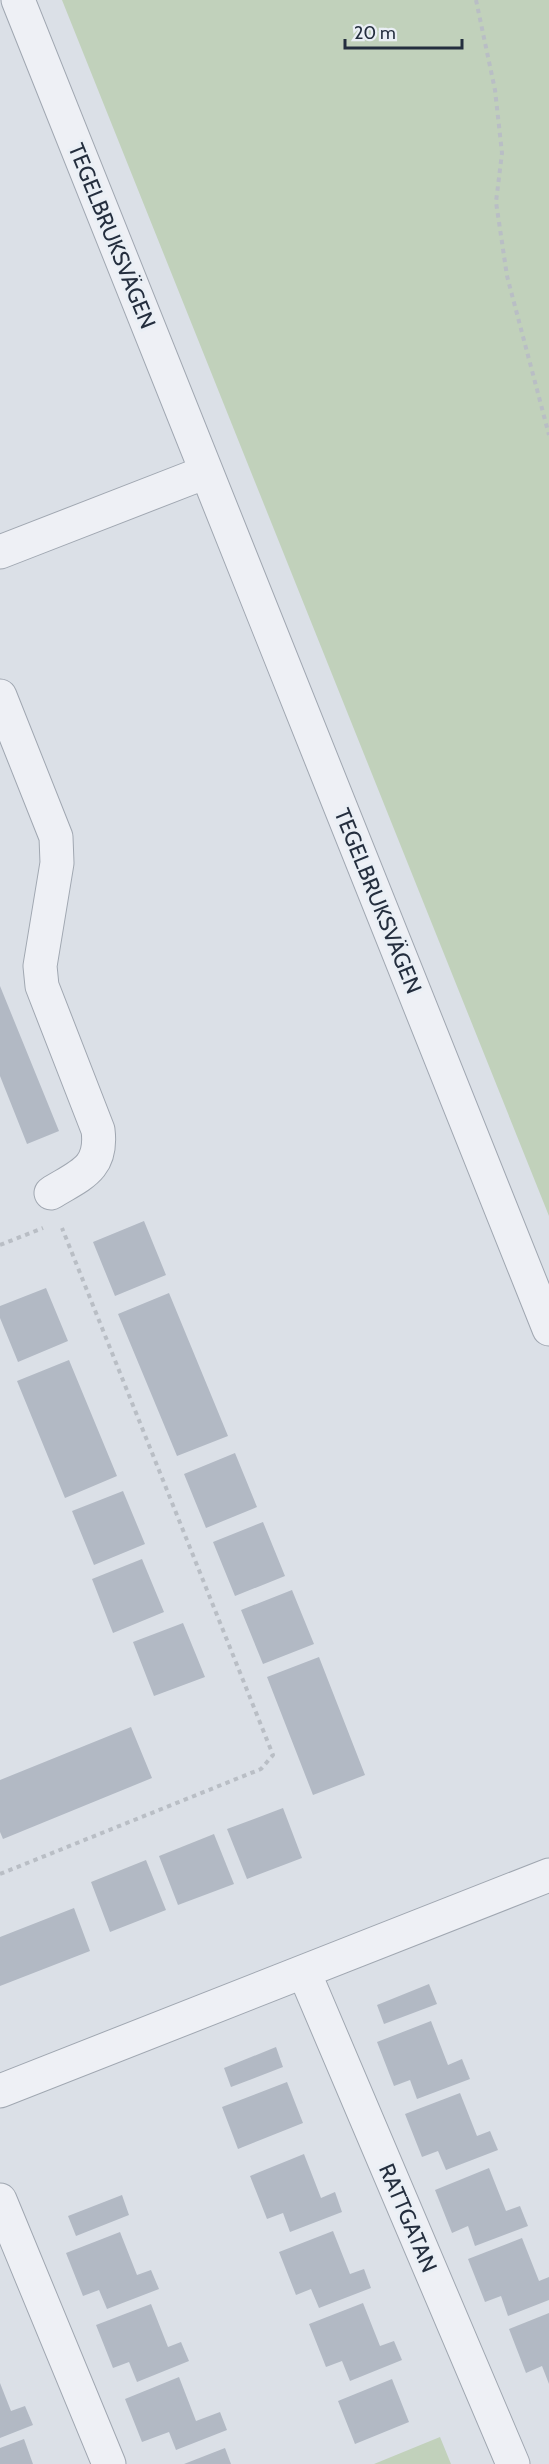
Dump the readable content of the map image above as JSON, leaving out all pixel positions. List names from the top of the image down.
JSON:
{
  "streets": {
    "street": ["TEGELBRUKSVÄGEN", "RATTGATAN"]
  },
  "scale_bar": "20 m"
}
